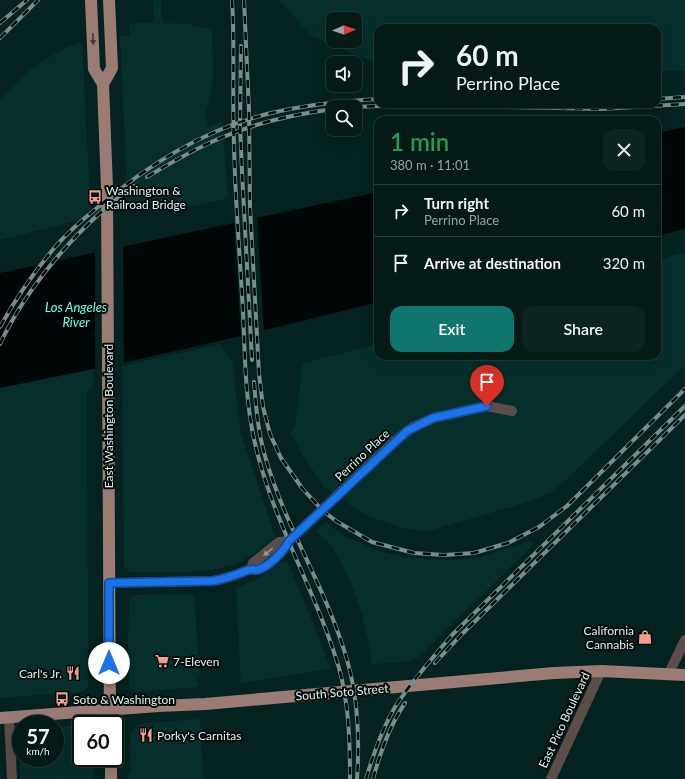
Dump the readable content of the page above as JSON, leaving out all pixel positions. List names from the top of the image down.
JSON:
{
  "streets": {
    "main road": ["East Washington Boulevard", "South Soto Street"],
    "street": ["Perrino Place", "East Pico Boulevard"]
  },
  "crossings": [
    ["East Washington Boulevard", "Perrino Place"],
    ["East Washington Boulevard", "South Soto Street"],
    ["South Soto Street", "East Pico Boulevard"]
  ],
  "water": ["Los Angeles River"],
  "places": {
    "bus stop": ["Washington & Railroad Bridge", "Soto & Washington"],
    "shop": ["California Cannabis"],
    "supermarket": ["7-Eleven"],
    "restaurant": ["Carl's Jr.", "Porky's Carnitas"]
  },
  "north": "right",
  "page": {
    "turn": ["60 m", "Perrino Place"],
    "heading": ["1 min", "380 m · 11:01"],
    "list": [
      {
        "name": "Turn right",
        "note": "Perrino Place",
        "value": "60 m"
      },
      {
        "name": "Arrive at destination",
        "value": "320 m"
      }
    ],
    "buttons": ["Exit", "Share"],
    "speed": "57 km/h",
    "limit": "60"
  }
}
